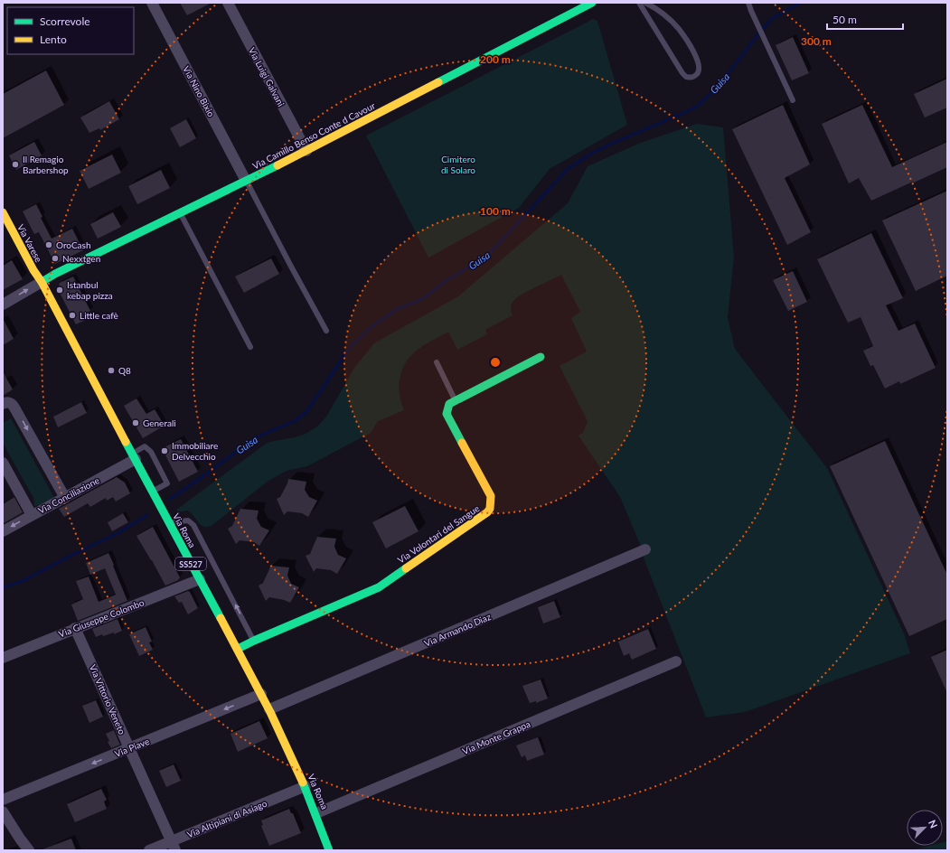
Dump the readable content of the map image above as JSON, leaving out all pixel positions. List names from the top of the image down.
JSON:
{
  "streets": {
    "street": [
      "Via Luigi Galvani",
      "Via Nino Bixio",
      "Via Camillo Benso Conte d Cavour",
      "Via Varese",
      "Via Conciliazione",
      "Via Roma",
      "Via Volontari del Sangue",
      "SS527",
      "Via Giuseppe Colombo",
      "Via Armando Diaz",
      "Via Vittorio Veneto",
      "Via Monte Grappa",
      "Via Piave",
      "Via Altipiani di Asiago"
    ]
  },
  "crossings": [
    ["Via Luigi Galvani", "Via Camillo Benso Conte d Cavour"],
    ["Via Nino Bixio", "Via Camillo Benso Conte d Cavour"],
    ["Via Camillo Benso Conte d Cavour", "Via Varese"],
    ["Via Camillo Benso Conte d Cavour", "Via Roma"],
    ["Via Varese", "Via Roma"],
    ["Via Conciliazione", "Via Roma"],
    ["Via Roma", "Via Volontari del Sangue"],
    ["Via Roma", "Via Giuseppe Colombo"],
    ["Via Roma", "Via Armando Diaz"],
    ["Via Roma", "Via Monte Grappa"],
    ["Via Roma", "Via Piave"],
    ["Via Roma", "Via Altipiani di Asiago"],
    ["Via Giuseppe Colombo", "Via Vittorio Veneto"],
    ["Via Vittorio Veneto", "Via Piave"],
    ["Via Vittorio Veneto", "Via Altipiani di Asiago"]
  ],
  "one_way": ["Via Piave"],
  "water": ["Guisa"],
  "parks": ["Cimitero di Solaro"],
  "places": [
    "Il Remagio Barbershop",
    "OroCash",
    "Nexxtgen",
    "Istanbul kebap pizza",
    "Little cafè",
    "Q8",
    "Generali",
    "Immobiliare Delvecchio"
  ],
  "legend": ["Scorrevole", "Lento"],
  "scale_bar": "50 m",
  "north": "top right",
  "rings": ["300 m", "200 m", "100 m"]
}
